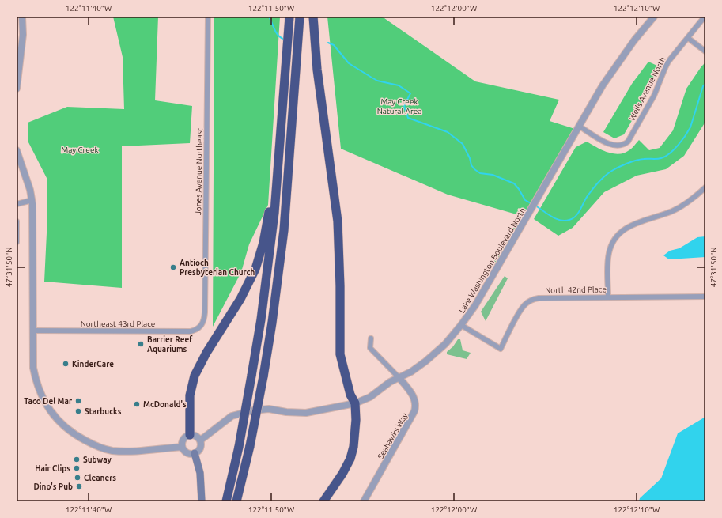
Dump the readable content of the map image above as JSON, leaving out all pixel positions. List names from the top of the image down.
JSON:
{
  "streets": {
    "street": [
      "Wells Avenue North",
      "Jones Avenue Northeast",
      "Lake Washington Boulevard North",
      "North 42nd Place",
      "Northeast 43rd Place",
      "Seahawks Way"
    ]
  },
  "crossings": [
    ["Wells Avenue North", "Lake Washington Boulevard North"],
    ["Jones Avenue Northeast", "Northeast 43rd Place"],
    ["Lake Washington Boulevard North", "North 42nd Place"],
    ["Lake Washington Boulevard North", "Seahawks Way"]
  ],
  "parks": ["May Creek Natural Area", "May Creek"],
  "places": [
    "Antioch Presbyterian Church",
    "Barrier Reef Aquariums",
    "KinderCare",
    "Taco Del Mar",
    "McDonald's",
    "Starbucks",
    "Subway",
    "Hair Clips",
    "Cleaners",
    "Dino's Pub"
  ],
  "coordinates": [
    "122°11'40\"W",
    "122°11'50\"W",
    "122°12'00\"W",
    "122°12'10\"W",
    "47°31'50\"N"
  ]
}
